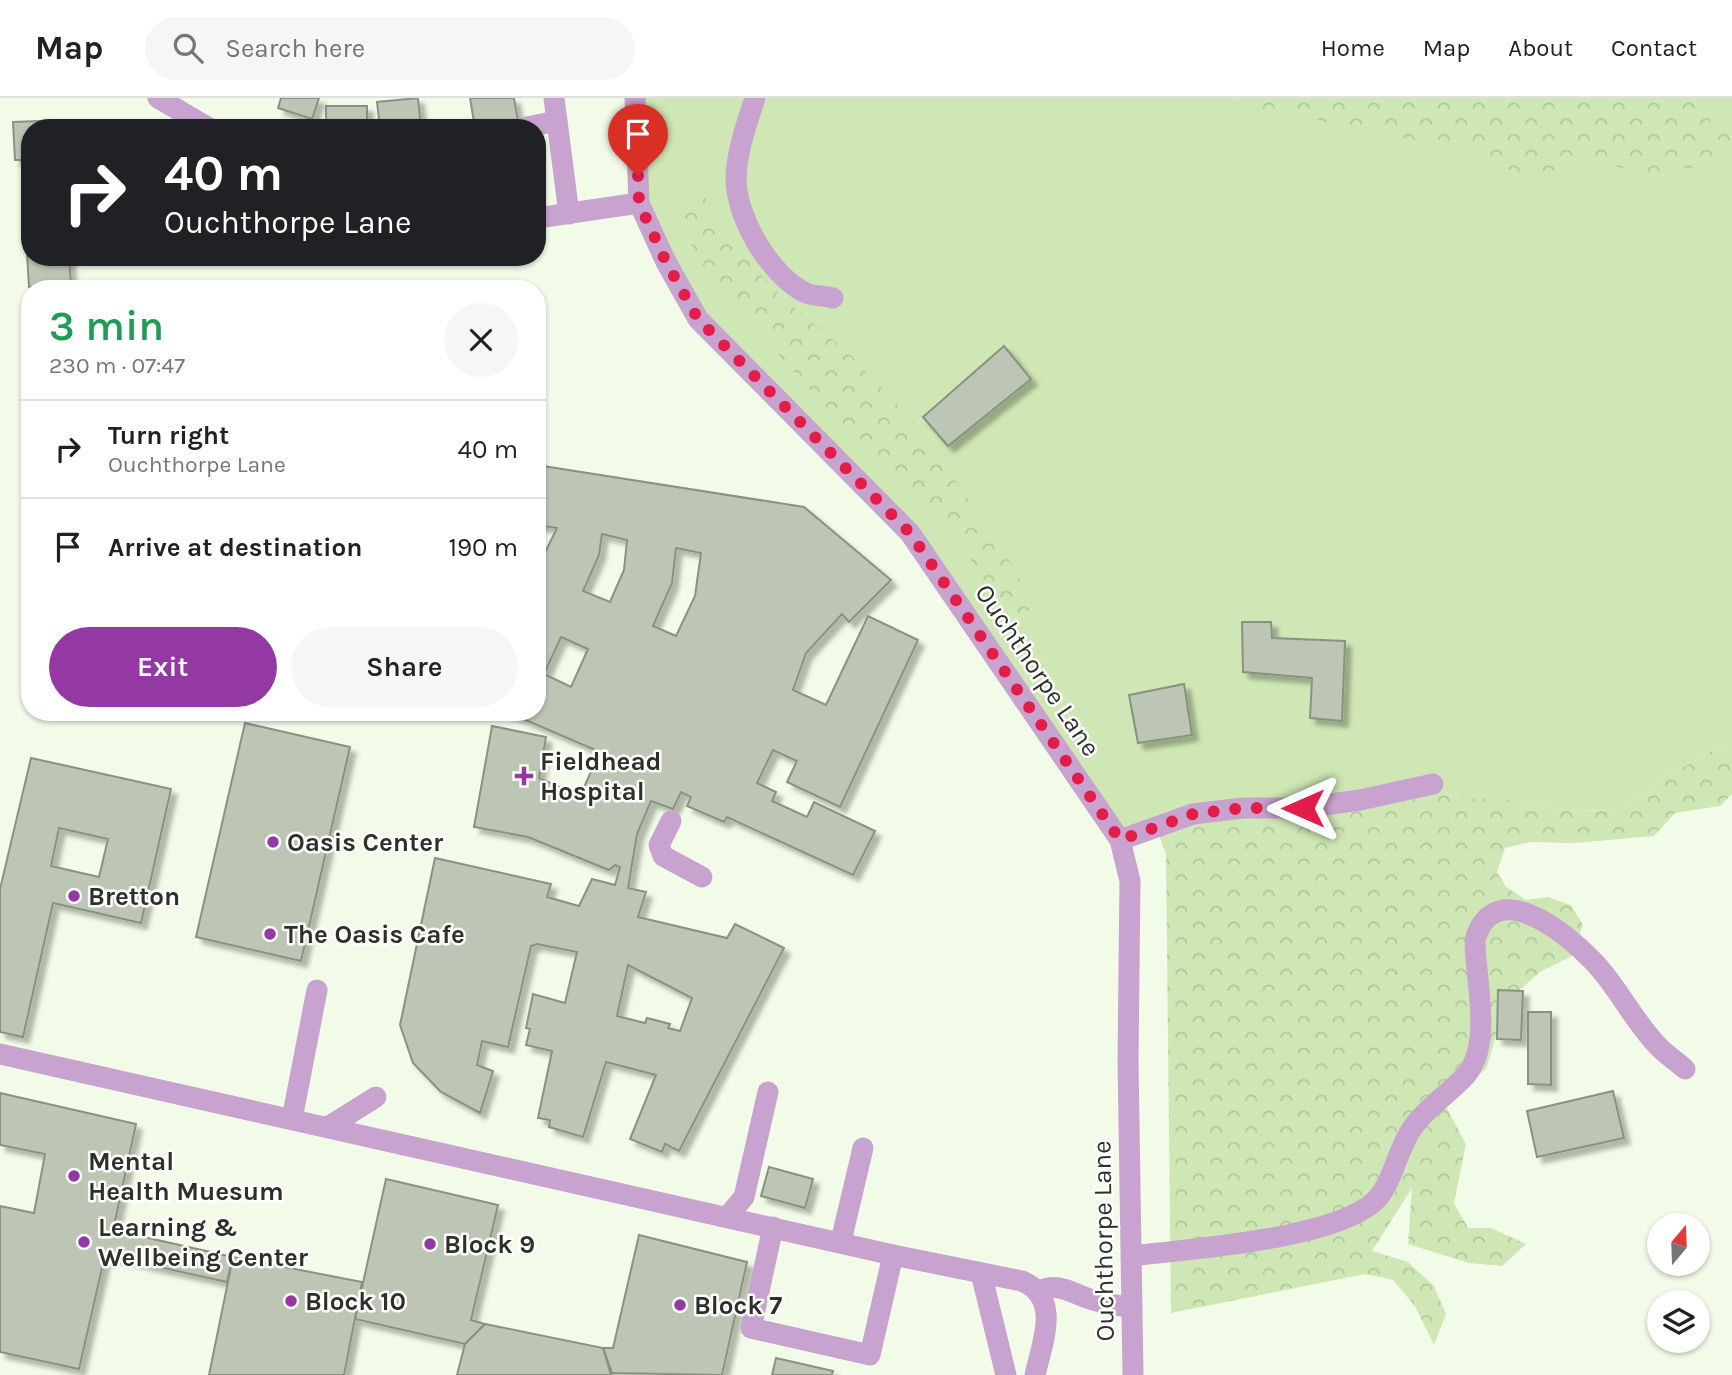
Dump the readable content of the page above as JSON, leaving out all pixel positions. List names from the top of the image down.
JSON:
{
  "streets": {
    "street": ["Ouchthorpe Lane"]
  },
  "places": {
    "health": ["Fieldhead Hospital"],
    "other": [
      "Oasis Center",
      "Bretton",
      "The Oasis Cafe",
      "Mental Health Muesum",
      "Learning & Wellbeing Center",
      "Block 9",
      "Block 10",
      "Block 7"
    ]
  },
  "north": "top",
  "page": {
    "header": "Map",
    "search": "Search here",
    "nav": [
      "Home",
      "Map",
      "About",
      "Contact"
    ],
    "turn": ["40 m", "Ouchthorpe Lane"],
    "heading": ["3 min", "230 m · 07:47"],
    "list": [
      {
        "name": "Turn right",
        "note": "Ouchthorpe Lane",
        "value": "40 m"
      },
      {
        "name": "Arrive at destination",
        "value": "190 m"
      }
    ],
    "buttons": ["Exit", "Share"]
  }
}
